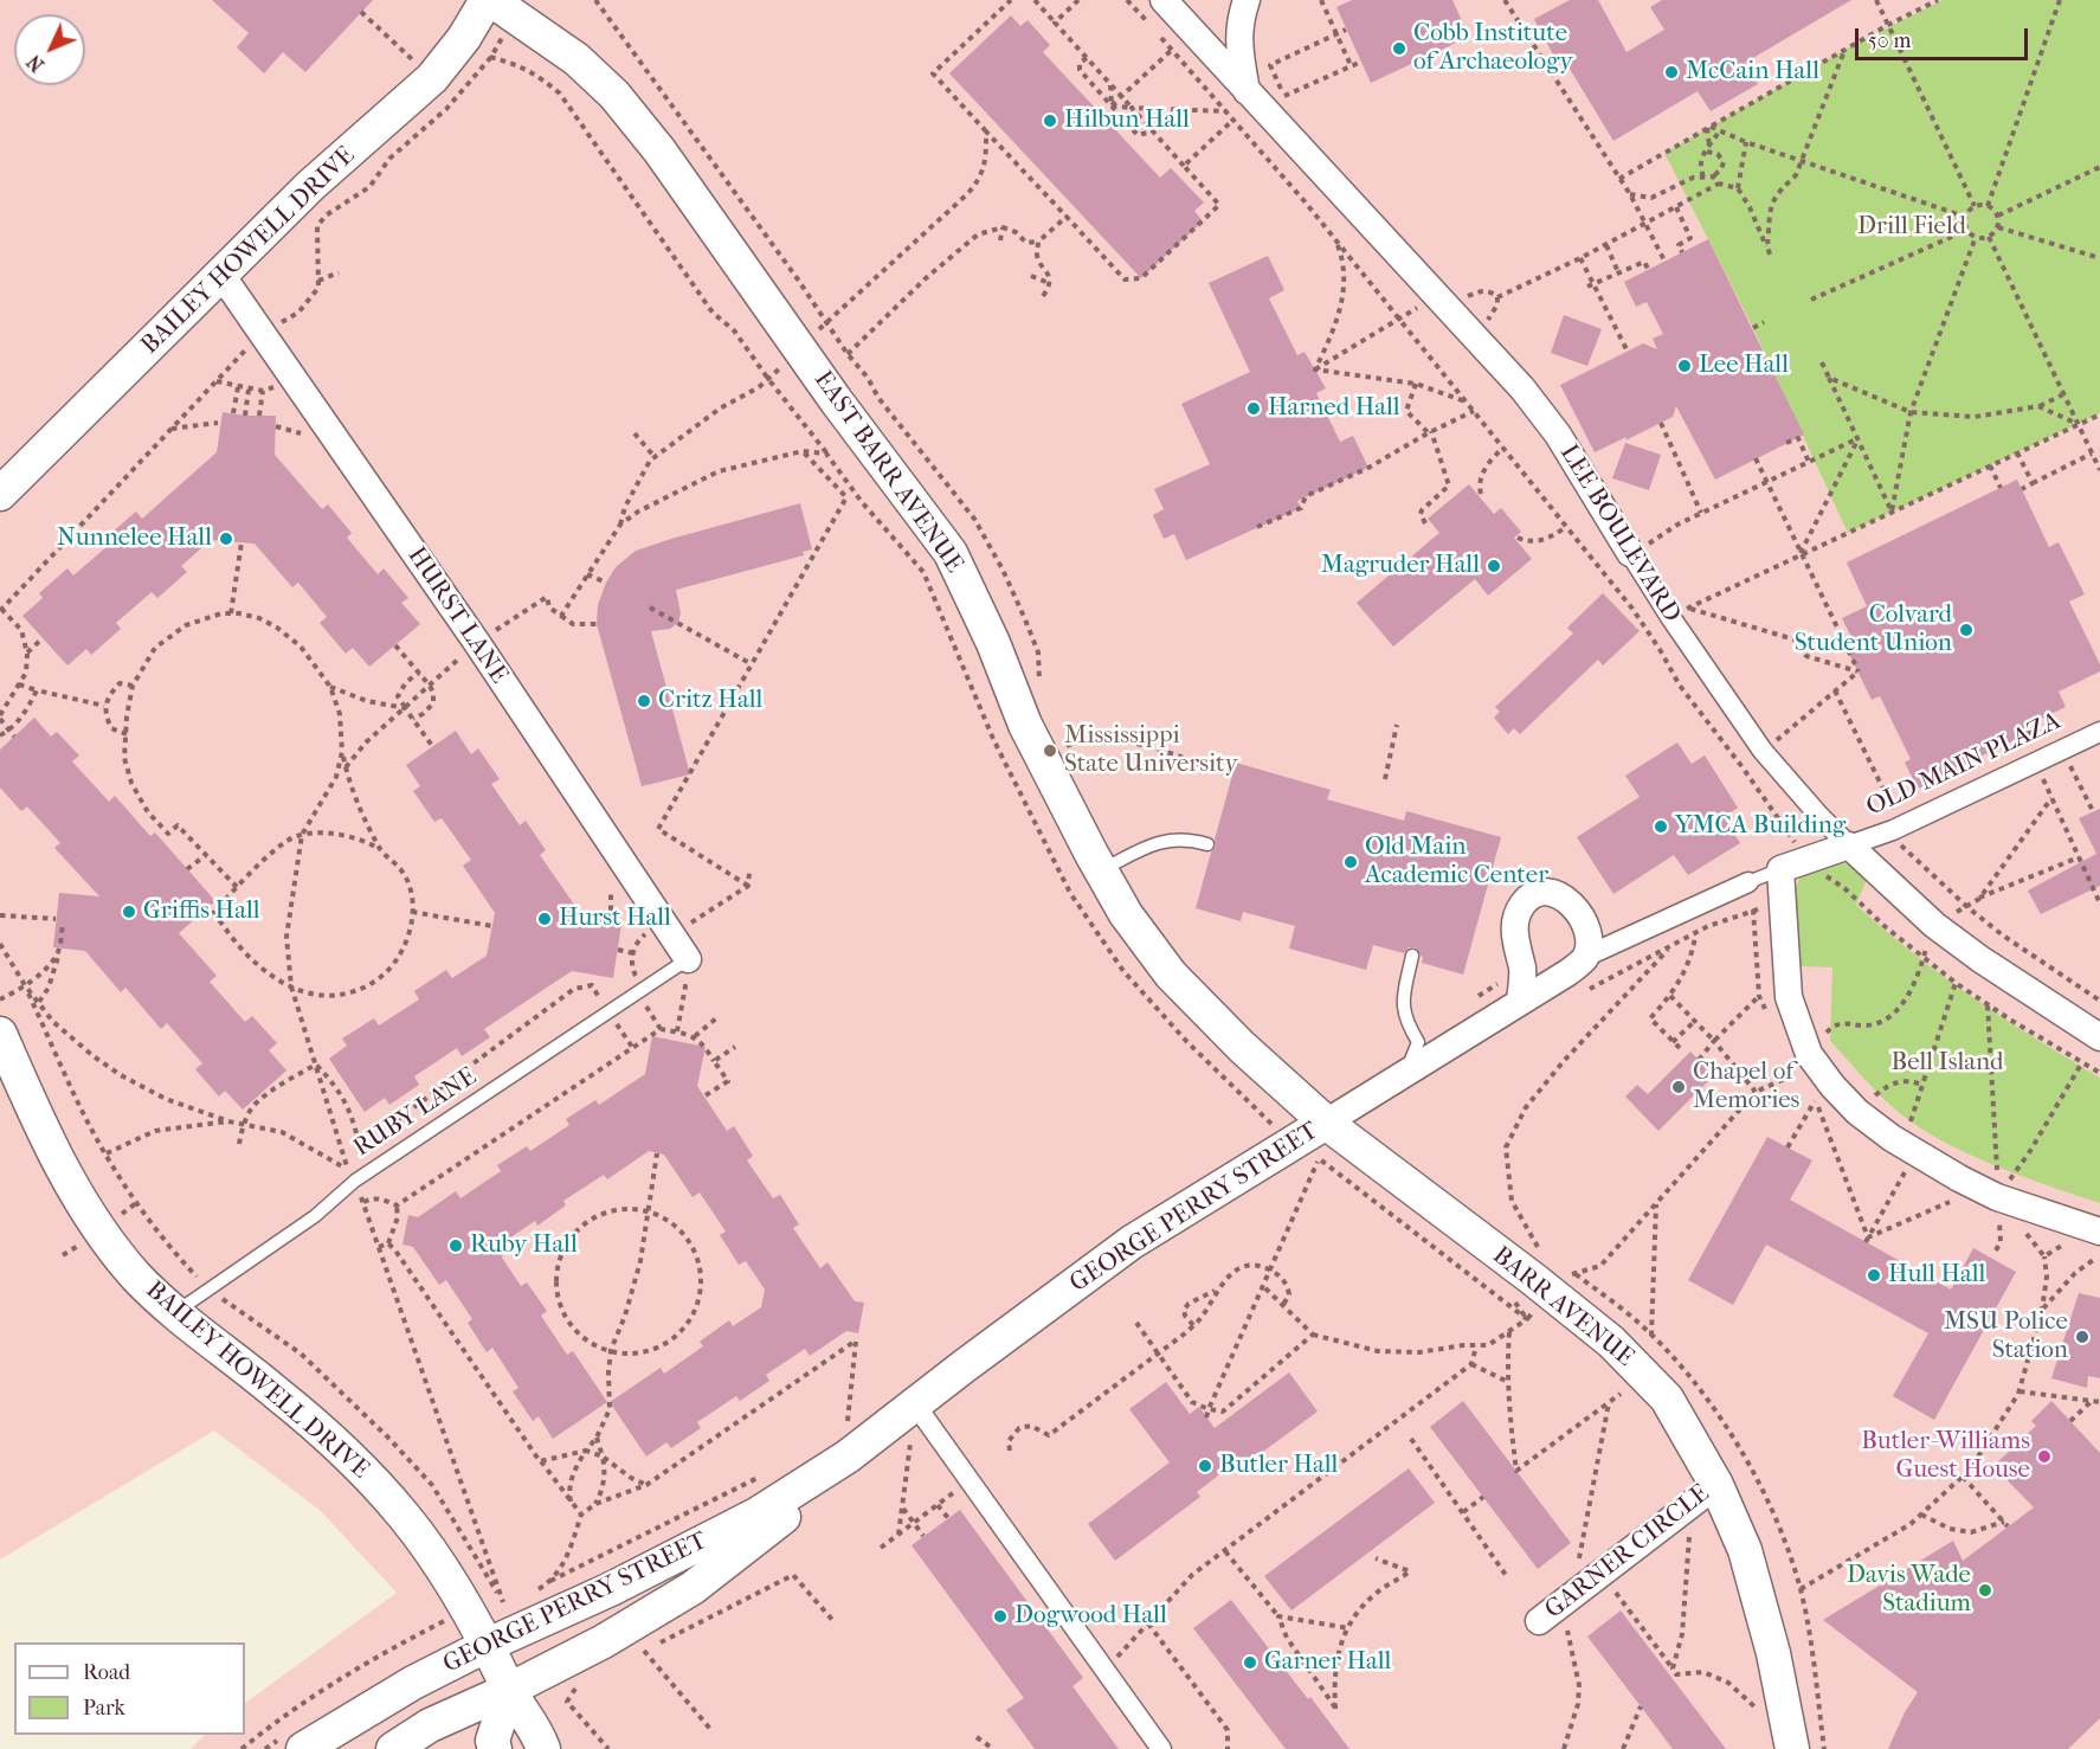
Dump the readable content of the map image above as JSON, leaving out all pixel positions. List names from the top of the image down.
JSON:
{
  "streets": {
    "street": [
      "BAILEY HOWELL DRIVE",
      "EAST BARR AVENUE",
      "LEE BOULEVARD",
      "HURST LANE",
      "OLD MAIN PLAZA",
      "GEORGE PERRY STREET",
      "BARR AVENUE",
      "GARNER CIRCLE"
    ],
    "lane": ["RUBY LANE"]
  },
  "crossings": [
    ["BAILEY HOWELL DRIVE", "EAST BARR AVENUE"],
    ["BAILEY HOWELL DRIVE", "HURST LANE"],
    ["BAILEY HOWELL DRIVE", "RUBY LANE"],
    ["BAILEY HOWELL DRIVE", "GEORGE PERRY STREET"],
    ["EAST BARR AVENUE", "GEORGE PERRY STREET"],
    ["EAST BARR AVENUE", "BARR AVENUE"],
    ["LEE BOULEVARD", "OLD MAIN PLAZA"],
    ["LEE BOULEVARD", "GEORGE PERRY STREET"],
    ["HURST LANE", "RUBY LANE"],
    ["OLD MAIN PLAZA", "GEORGE PERRY STREET"],
    ["GEORGE PERRY STREET", "BARR AVENUE"],
    ["BARR AVENUE", "GARNER CIRCLE"]
  ],
  "parks": ["Drill Field", "Bell Island"],
  "places": [
    "Cobb Institute of Archaeology",
    "McCain Hall",
    "Hilbun Hall",
    "Lee Hall",
    "Harned Hall",
    "Nunnelee Hall",
    "Magruder Hall",
    "Colvard Student Union",
    "Critz Hall",
    "Mississippi State University",
    "YMCA Building",
    "Old Main Academic Center",
    "Griffis Hall",
    "Hurst Hall",
    "Chapel of Memories",
    "Ruby Hall",
    "Hull Hall",
    "MSU Police Station",
    "Butler-Williams Guest House",
    "Butler Hall",
    "Davis Wade Stadium",
    "Dogwood Hall",
    "Garner Hall"
  ],
  "legend": ["Road", "Park"],
  "scale_bar": "50 m",
  "north": "bottom left"
}
